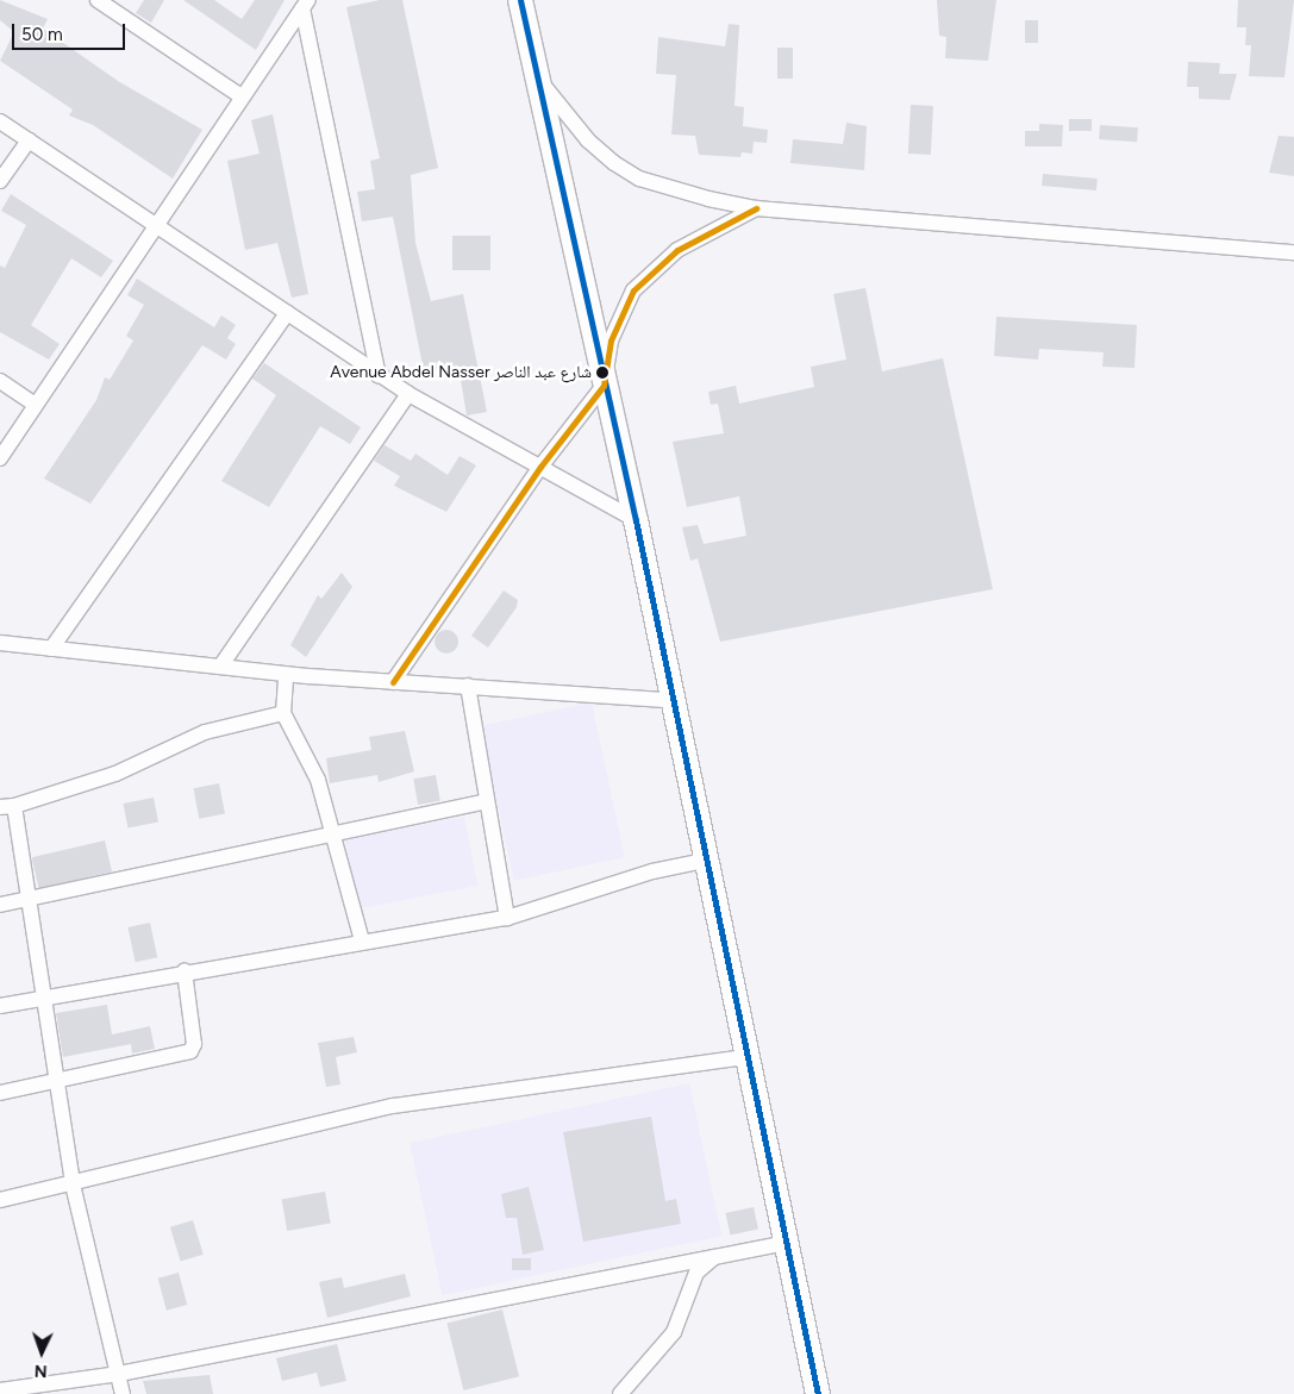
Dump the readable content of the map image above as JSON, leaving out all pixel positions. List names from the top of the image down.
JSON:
{
  "places": ["Avenue Abdel Nasser شارع عبد الناصر"],
  "scale_bar": "50 m",
  "north": "bottom"
}
